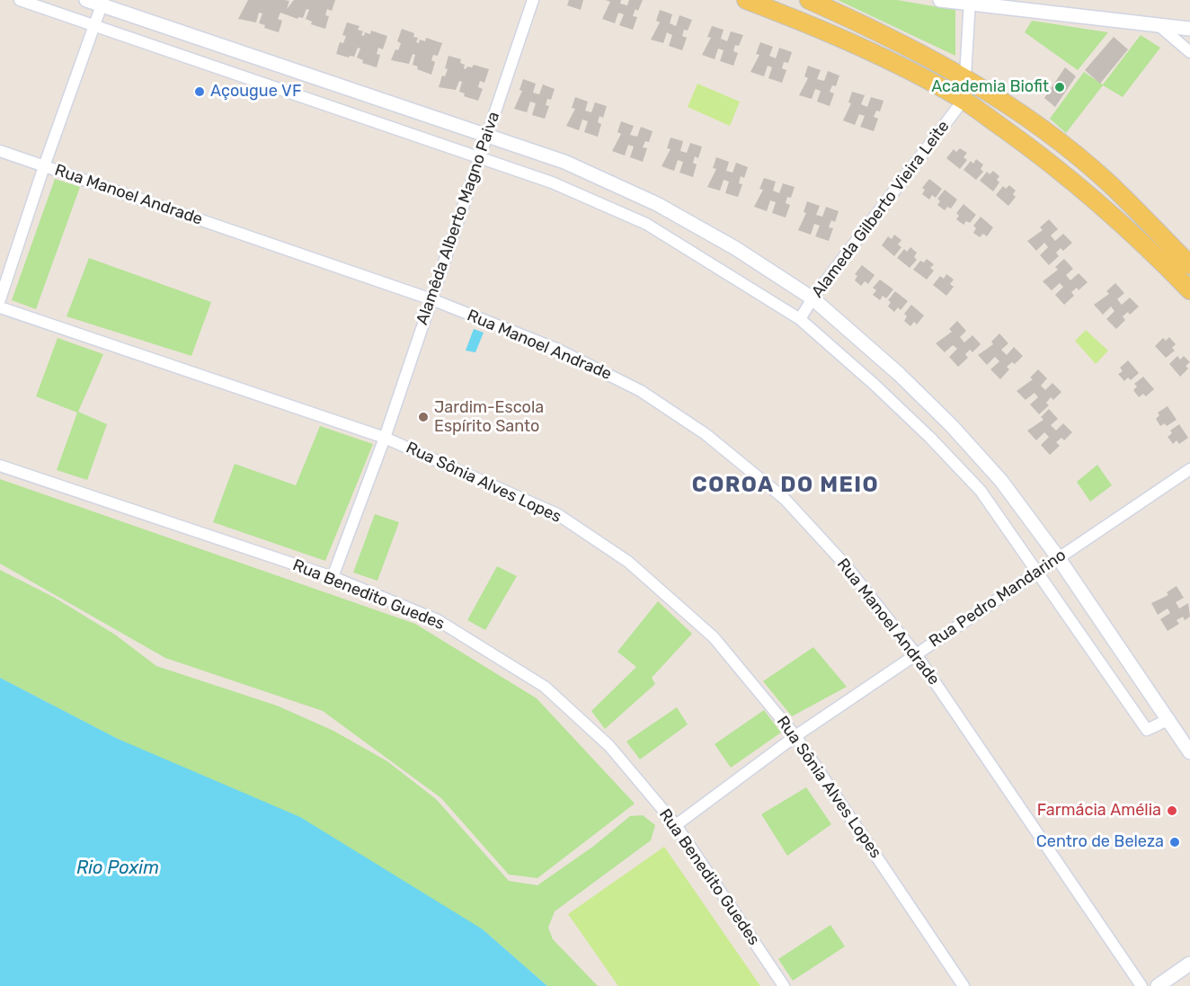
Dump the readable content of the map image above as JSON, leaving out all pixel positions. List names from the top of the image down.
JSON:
{
  "streets": {
    "street": [
      "Rua Manoel Andrade",
      "Alameda Gilberto Vieira Leite",
      "Alamêda Alberto Magno Paiva",
      "Rua Sônia Alves Lopes",
      "Rua Benedito Guedes",
      "Rua Pedro Mandarino"
    ]
  },
  "crossings": [
    ["Rua Manoel Andrade", "Alamêda Alberto Magno Paiva"],
    ["Rua Manoel Andrade", "Rua Pedro Mandarino"],
    ["Alamêda Alberto Magno Paiva", "Rua Sônia Alves Lopes"],
    ["Alamêda Alberto Magno Paiva", "Rua Benedito Guedes"],
    ["Rua Sônia Alves Lopes", "Rua Pedro Mandarino"],
    ["Rua Benedito Guedes", "Rua Pedro Mandarino"]
  ],
  "districts": ["COROA DO MEIO"],
  "water": ["Rio Poxim"],
  "places": [
    "Academia Biofit",
    "Açougue VF",
    "Jardim-Escola Espírito Santo",
    "Farmácia Amélia",
    "Centro de Beleza"
  ]
}
